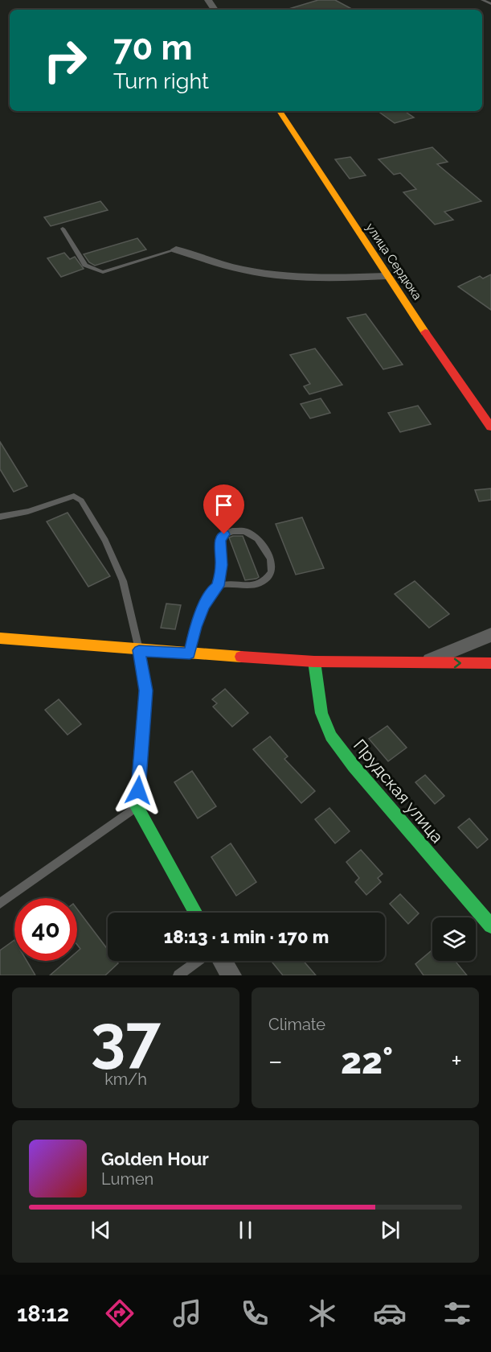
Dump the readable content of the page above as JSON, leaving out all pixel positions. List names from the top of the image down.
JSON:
{
  "streets": {
    "street": ["улица Сердюка", "Прудская улица"]
  },
  "page": {
    "turn": ["70 m", "Turn right"],
    "limit": "40",
    "trip": "18:13 · 1 min · 170 m",
    "tile": [
      ["37", "km/h"],
      "Climate"
    ],
    "heat": ["−", "22°", "+"],
    "song": ["Golden Hour", "Lumen"],
    "tabs": "18:12"
  }
}
